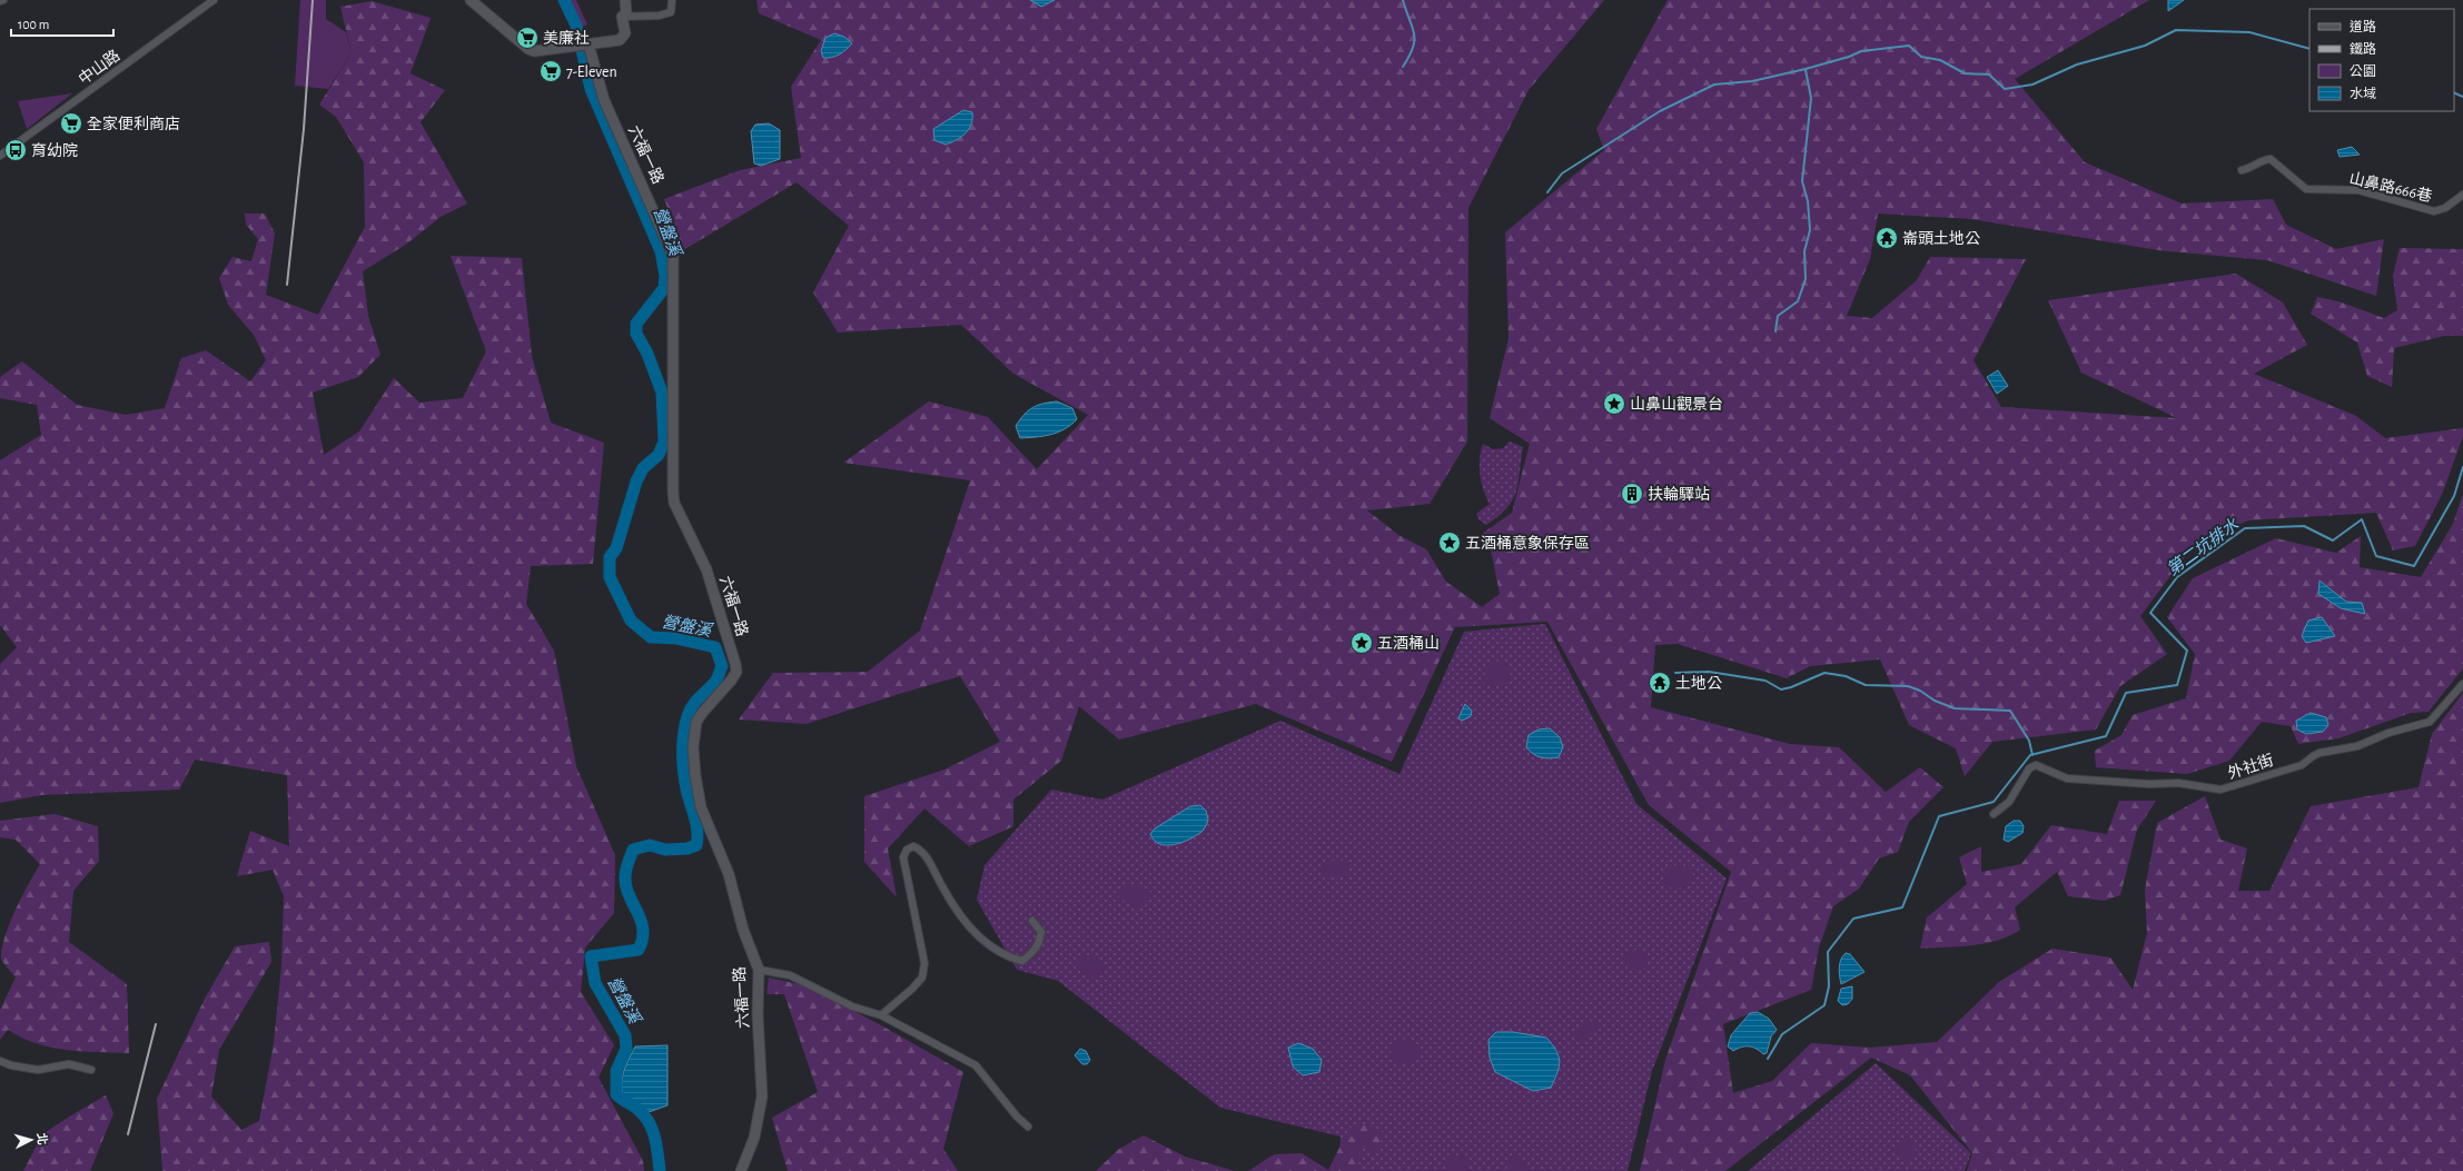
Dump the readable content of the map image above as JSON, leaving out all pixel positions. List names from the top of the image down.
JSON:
{
  "streets": {
    "street": [
      "中山路",
      "六福一路",
      "山鼻路666巷",
      "外社街"
    ]
  },
  "water": ["營盤溪", "第二坑排水"],
  "places": {
    "supermarket": ["美廉社", "7-Eleven", "全家便利商店"],
    "bus stop": ["育幼院"],
    "temple": ["崙頭土地公", "土地公"],
    "place": ["山鼻山觀景台", "五酒桶意象保存區", "五酒桶山"],
    "building": ["扶輪驛站"]
  },
  "legend": [
    "道路",
    "鐵路",
    "公園",
    "水域"
  ],
  "scale_bar": "100 m",
  "north": "right"
}
